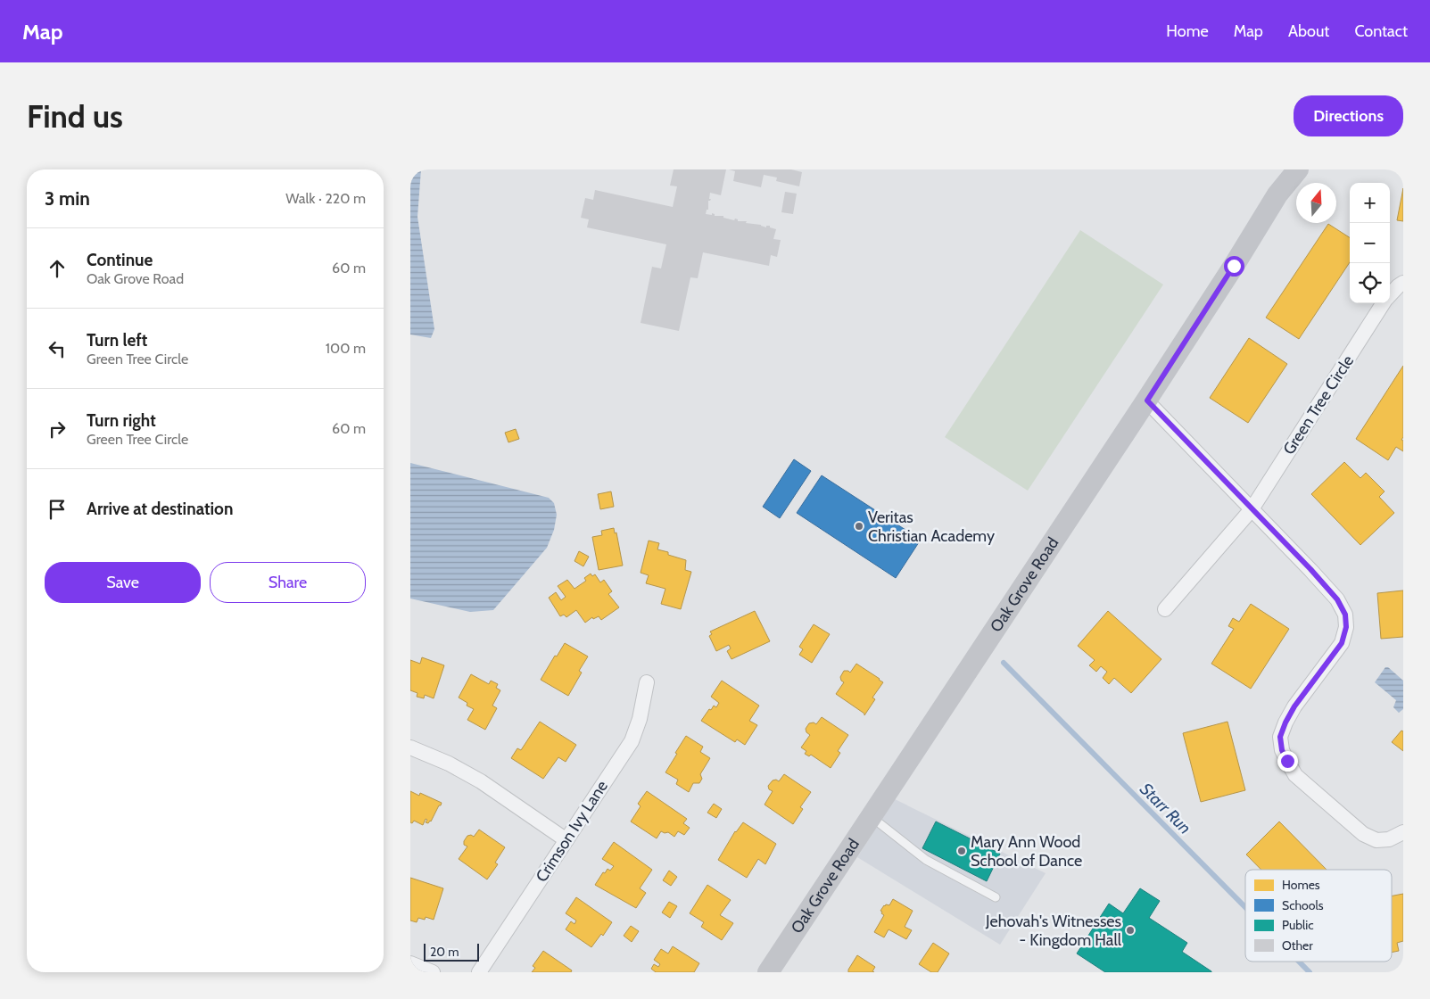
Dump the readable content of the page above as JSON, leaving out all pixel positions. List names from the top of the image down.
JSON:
{
  "streets": {
    "street": ["Green Tree Circle", "Oak Grove Road", "Crimson Ivy Lane"]
  },
  "water": ["Starr Run"],
  "places": ["Veritas Christian Academy", "Mary Ann Wood School of Dance", "Jehovah's Witnesses - Kingdom Hall"],
  "legend": [
    "Homes",
    "Schools",
    "Public",
    "Other"
  ],
  "scale_bar": "20 m",
  "north": "top",
  "page": {
    "header": "Map",
    "nav": [
      "Home",
      "Map",
      "About",
      "Contact"
    ],
    "buttons": [
      "Directions",
      ["Save", "Share"]
    ],
    "title": "Find us",
    "heading": ["3 min", "Walk · 220 m"],
    "map_buttons": ["+", "−"],
    "list": [
      ["Continue", "Oak Grove Road", "60 m"],
      ["Turn left", "Green Tree Circle", "100 m"],
      ["Turn right", "Green Tree Circle", "60 m"],
      "Arrive at destination"
    ],
    "scale": "20 m"
  }
}
